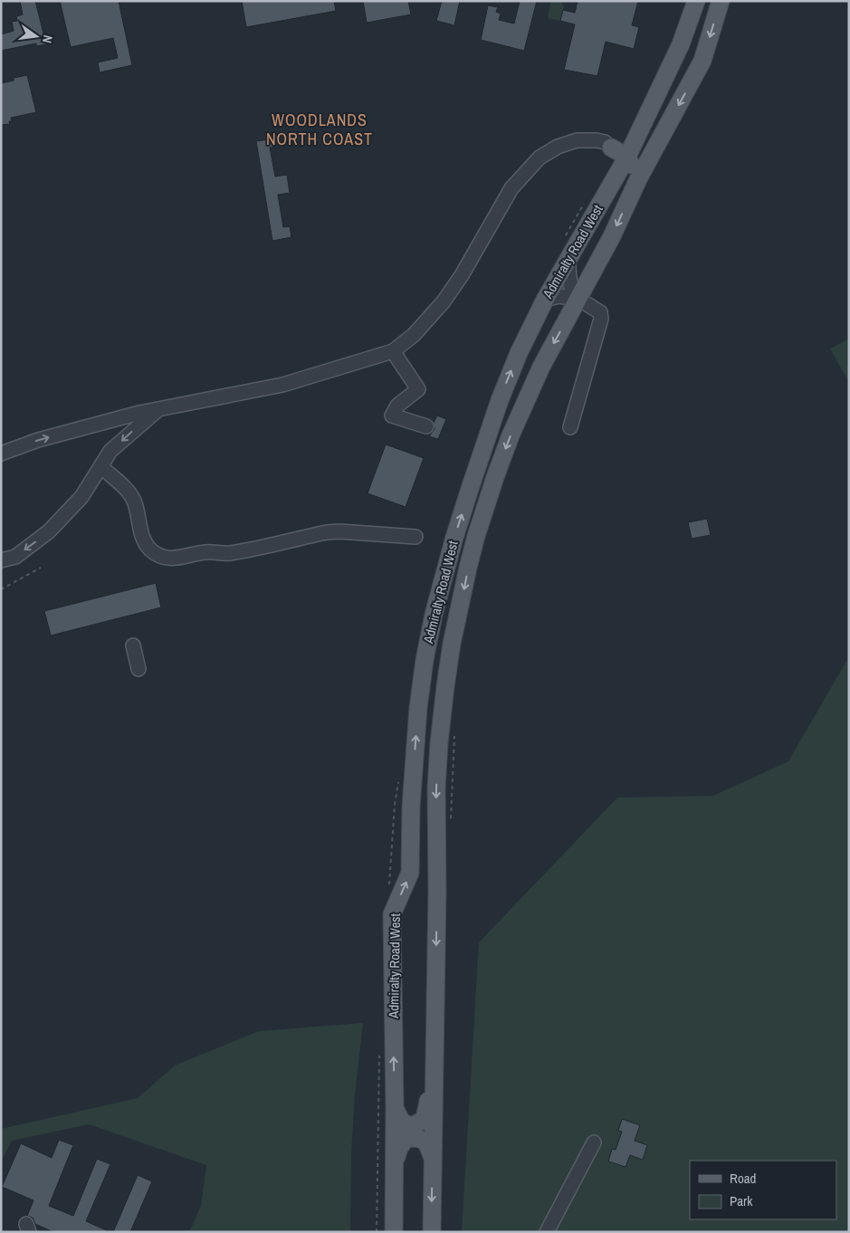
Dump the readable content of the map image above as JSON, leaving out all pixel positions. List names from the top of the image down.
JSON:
{
  "streets": {
    "main road": ["Admiralty Road West"]
  },
  "districts": ["WOODLANDS NORTH COAST"],
  "legend": ["Road", "Park"],
  "north": "right"
}
